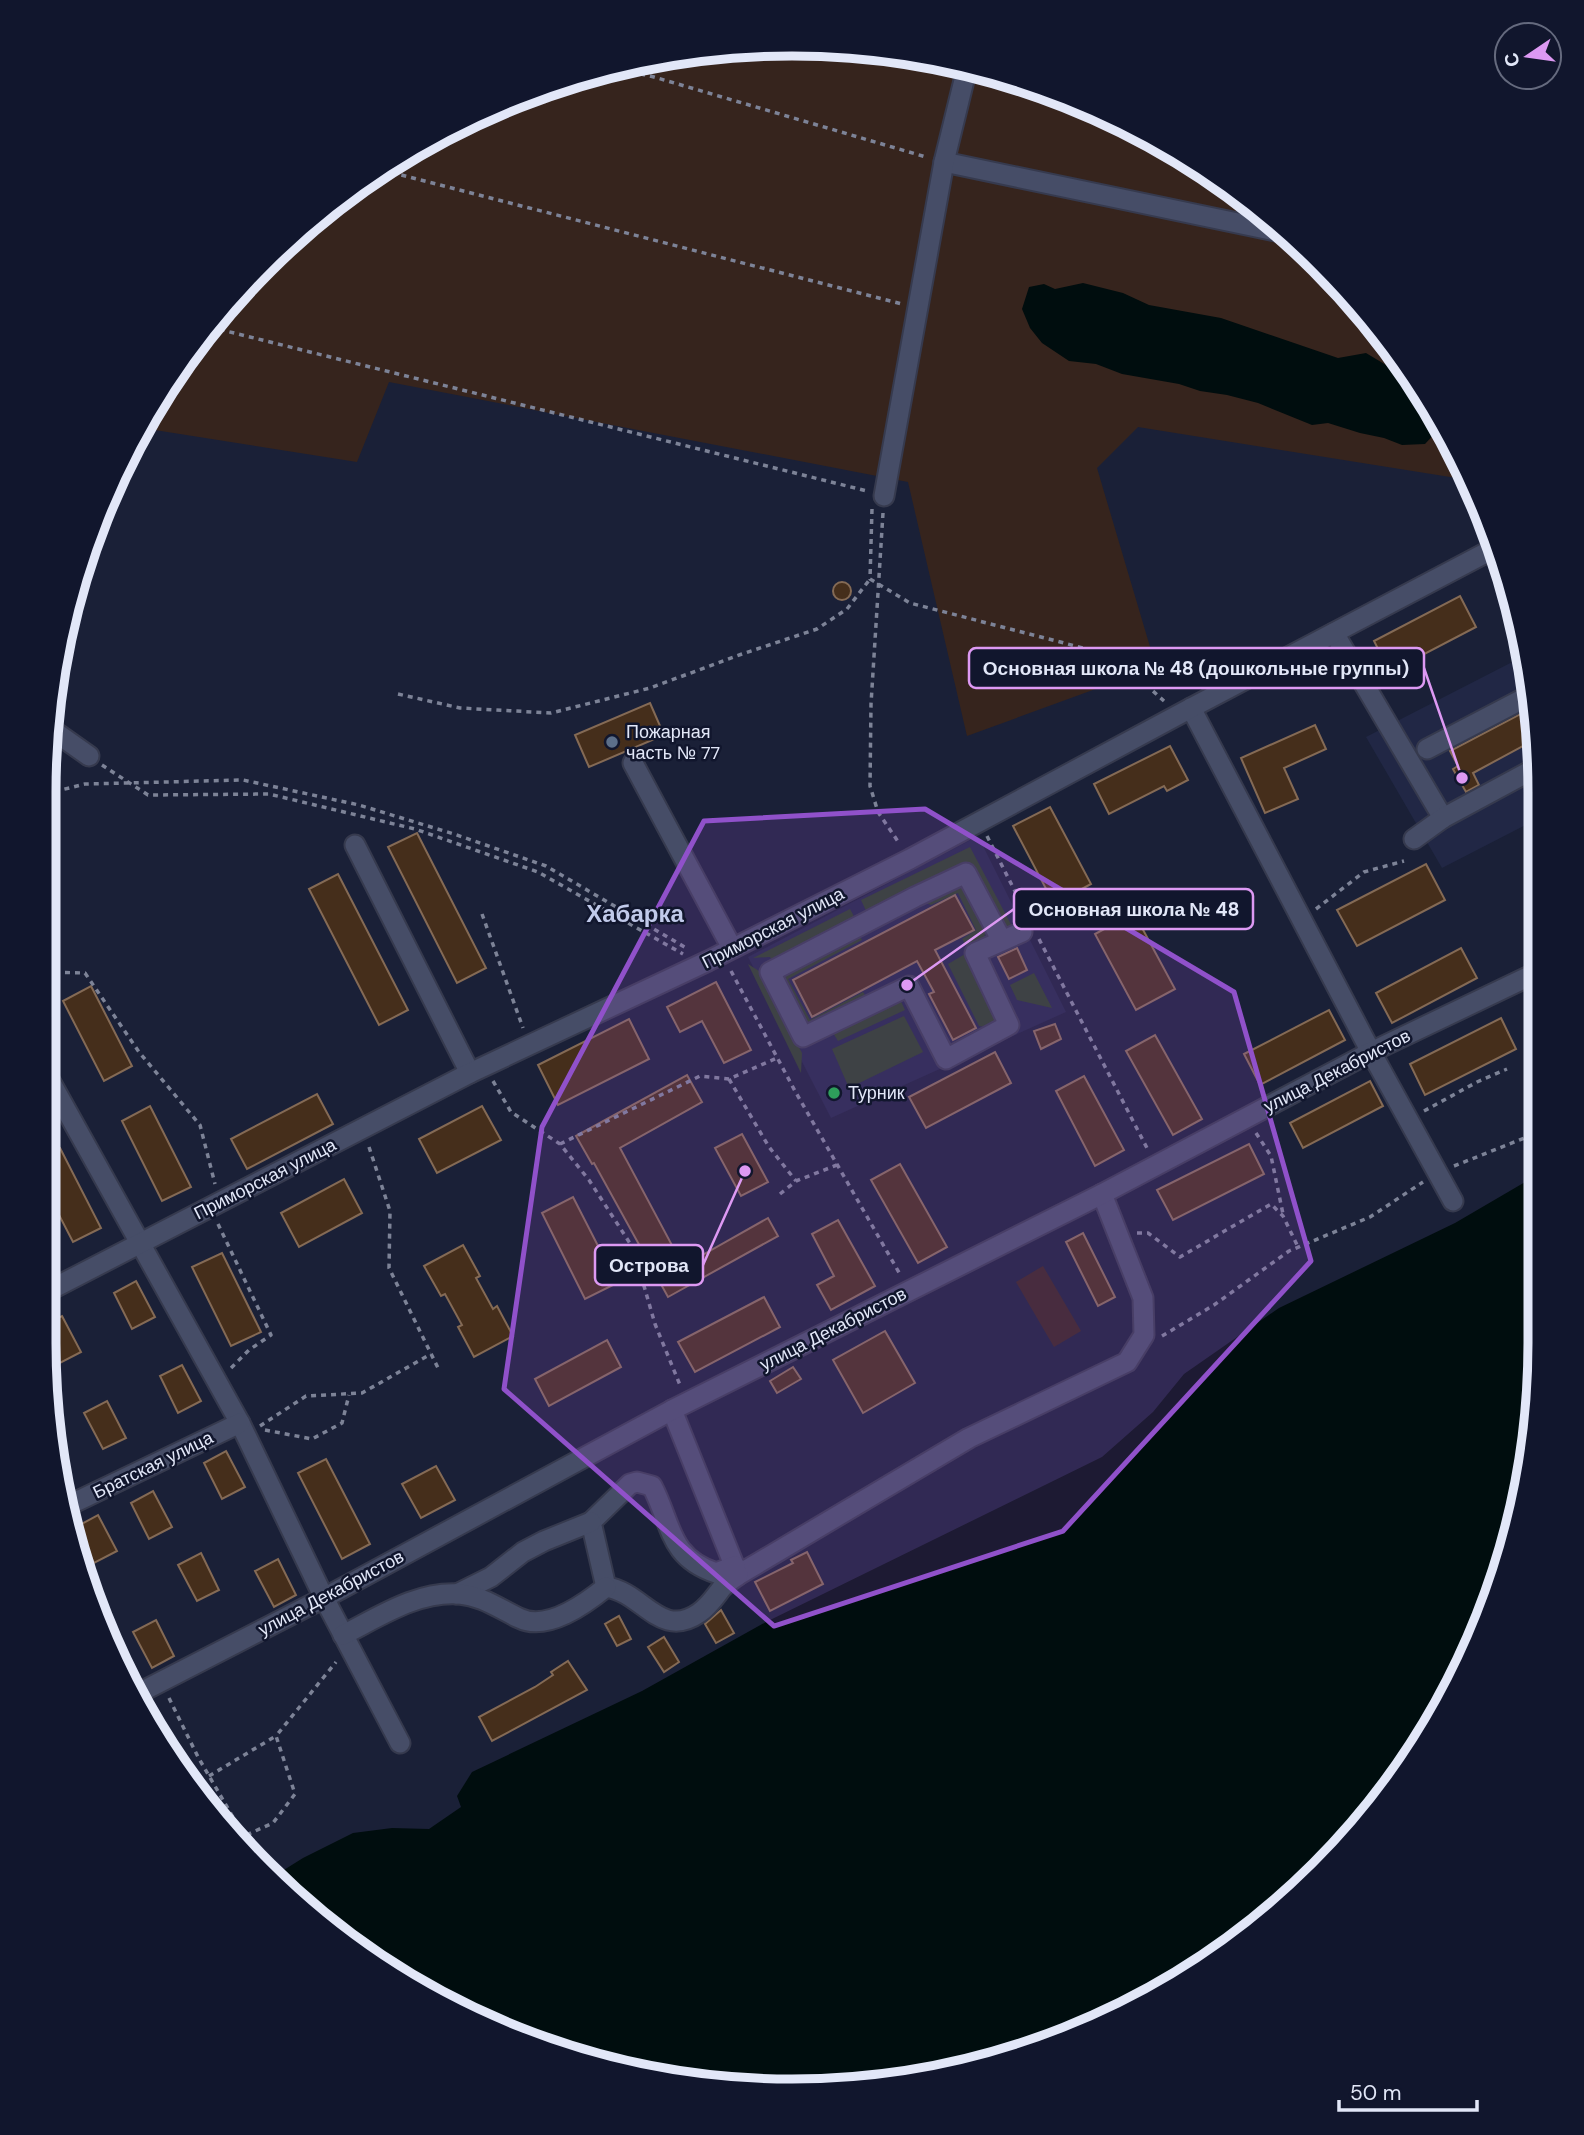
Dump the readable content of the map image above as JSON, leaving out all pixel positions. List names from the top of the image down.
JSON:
{
  "streets": {
    "street": ["Приморская улица", "улица Декабристов", "Братская улица"]
  },
  "districts": ["Хабарка"],
  "places": [
    "Пожарная часть № 77",
    "Основная школа № 48 (дошкольные группы)",
    "Основная школа № 48",
    "Турник",
    "Острова"
  ],
  "scale_bar": "50 m",
  "north": "left"
}
